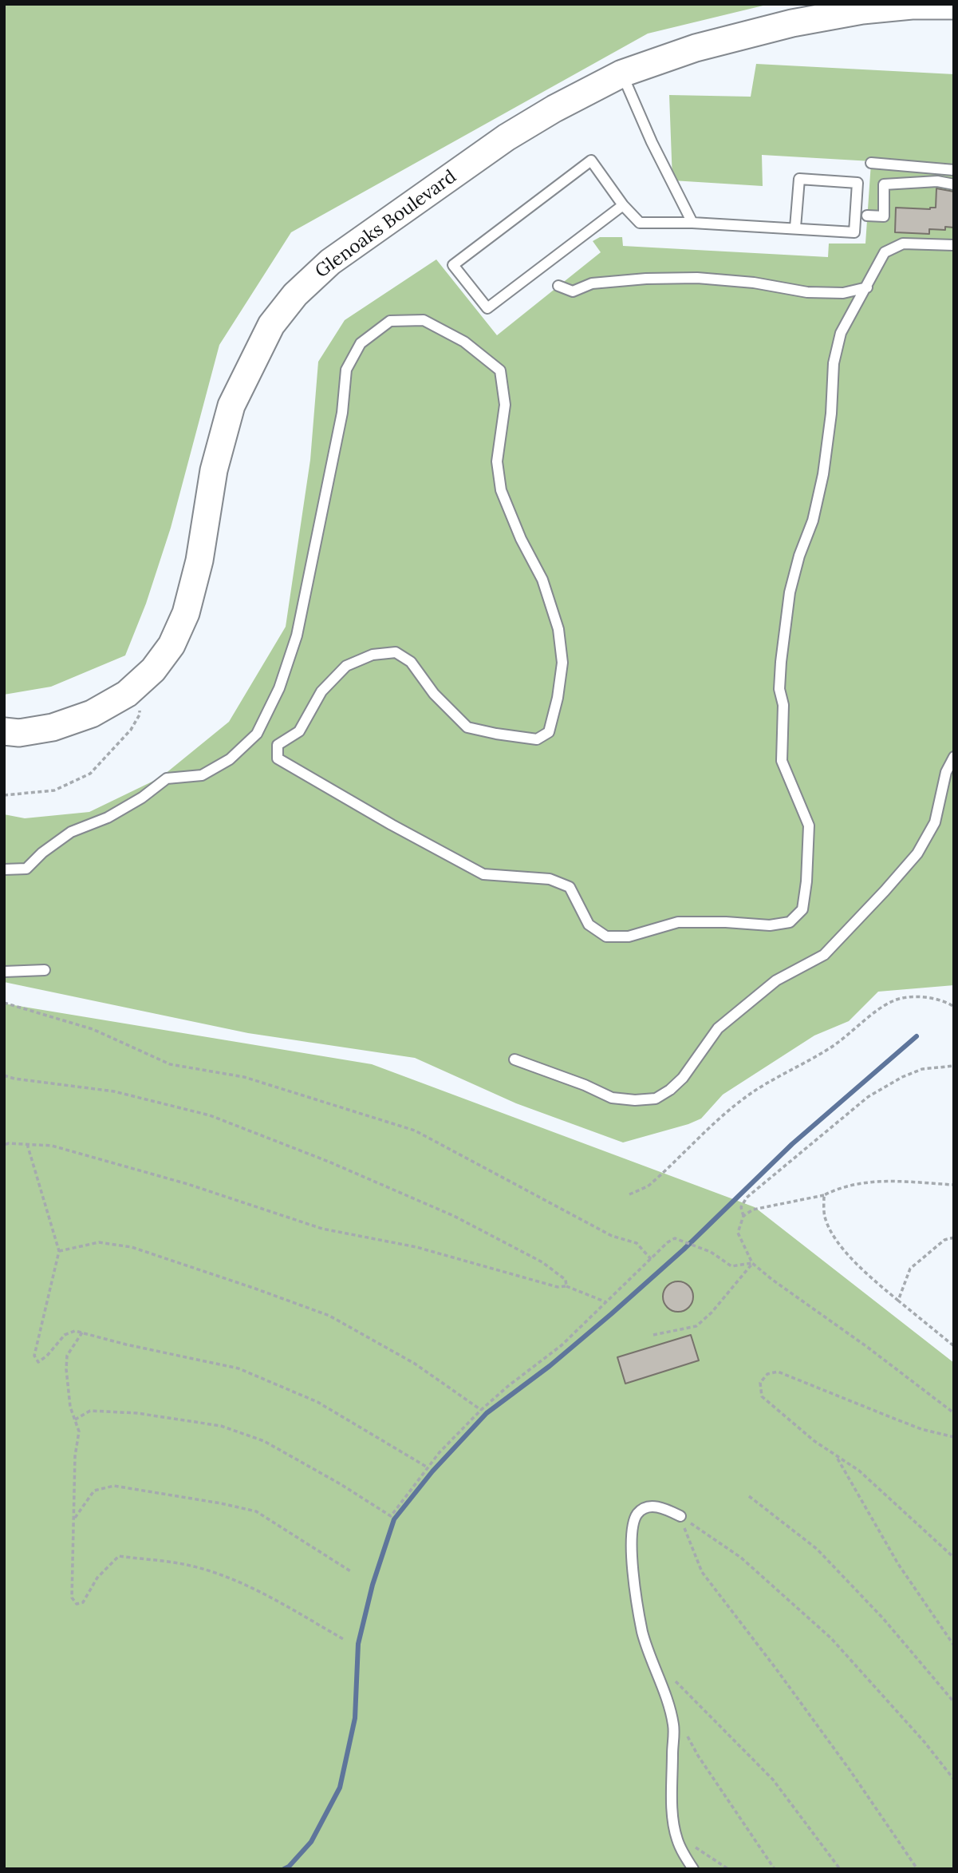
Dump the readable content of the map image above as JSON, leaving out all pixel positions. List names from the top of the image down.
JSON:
{
  "streets": {
    "street": ["Glenoaks Boulevard"]
  }
}
